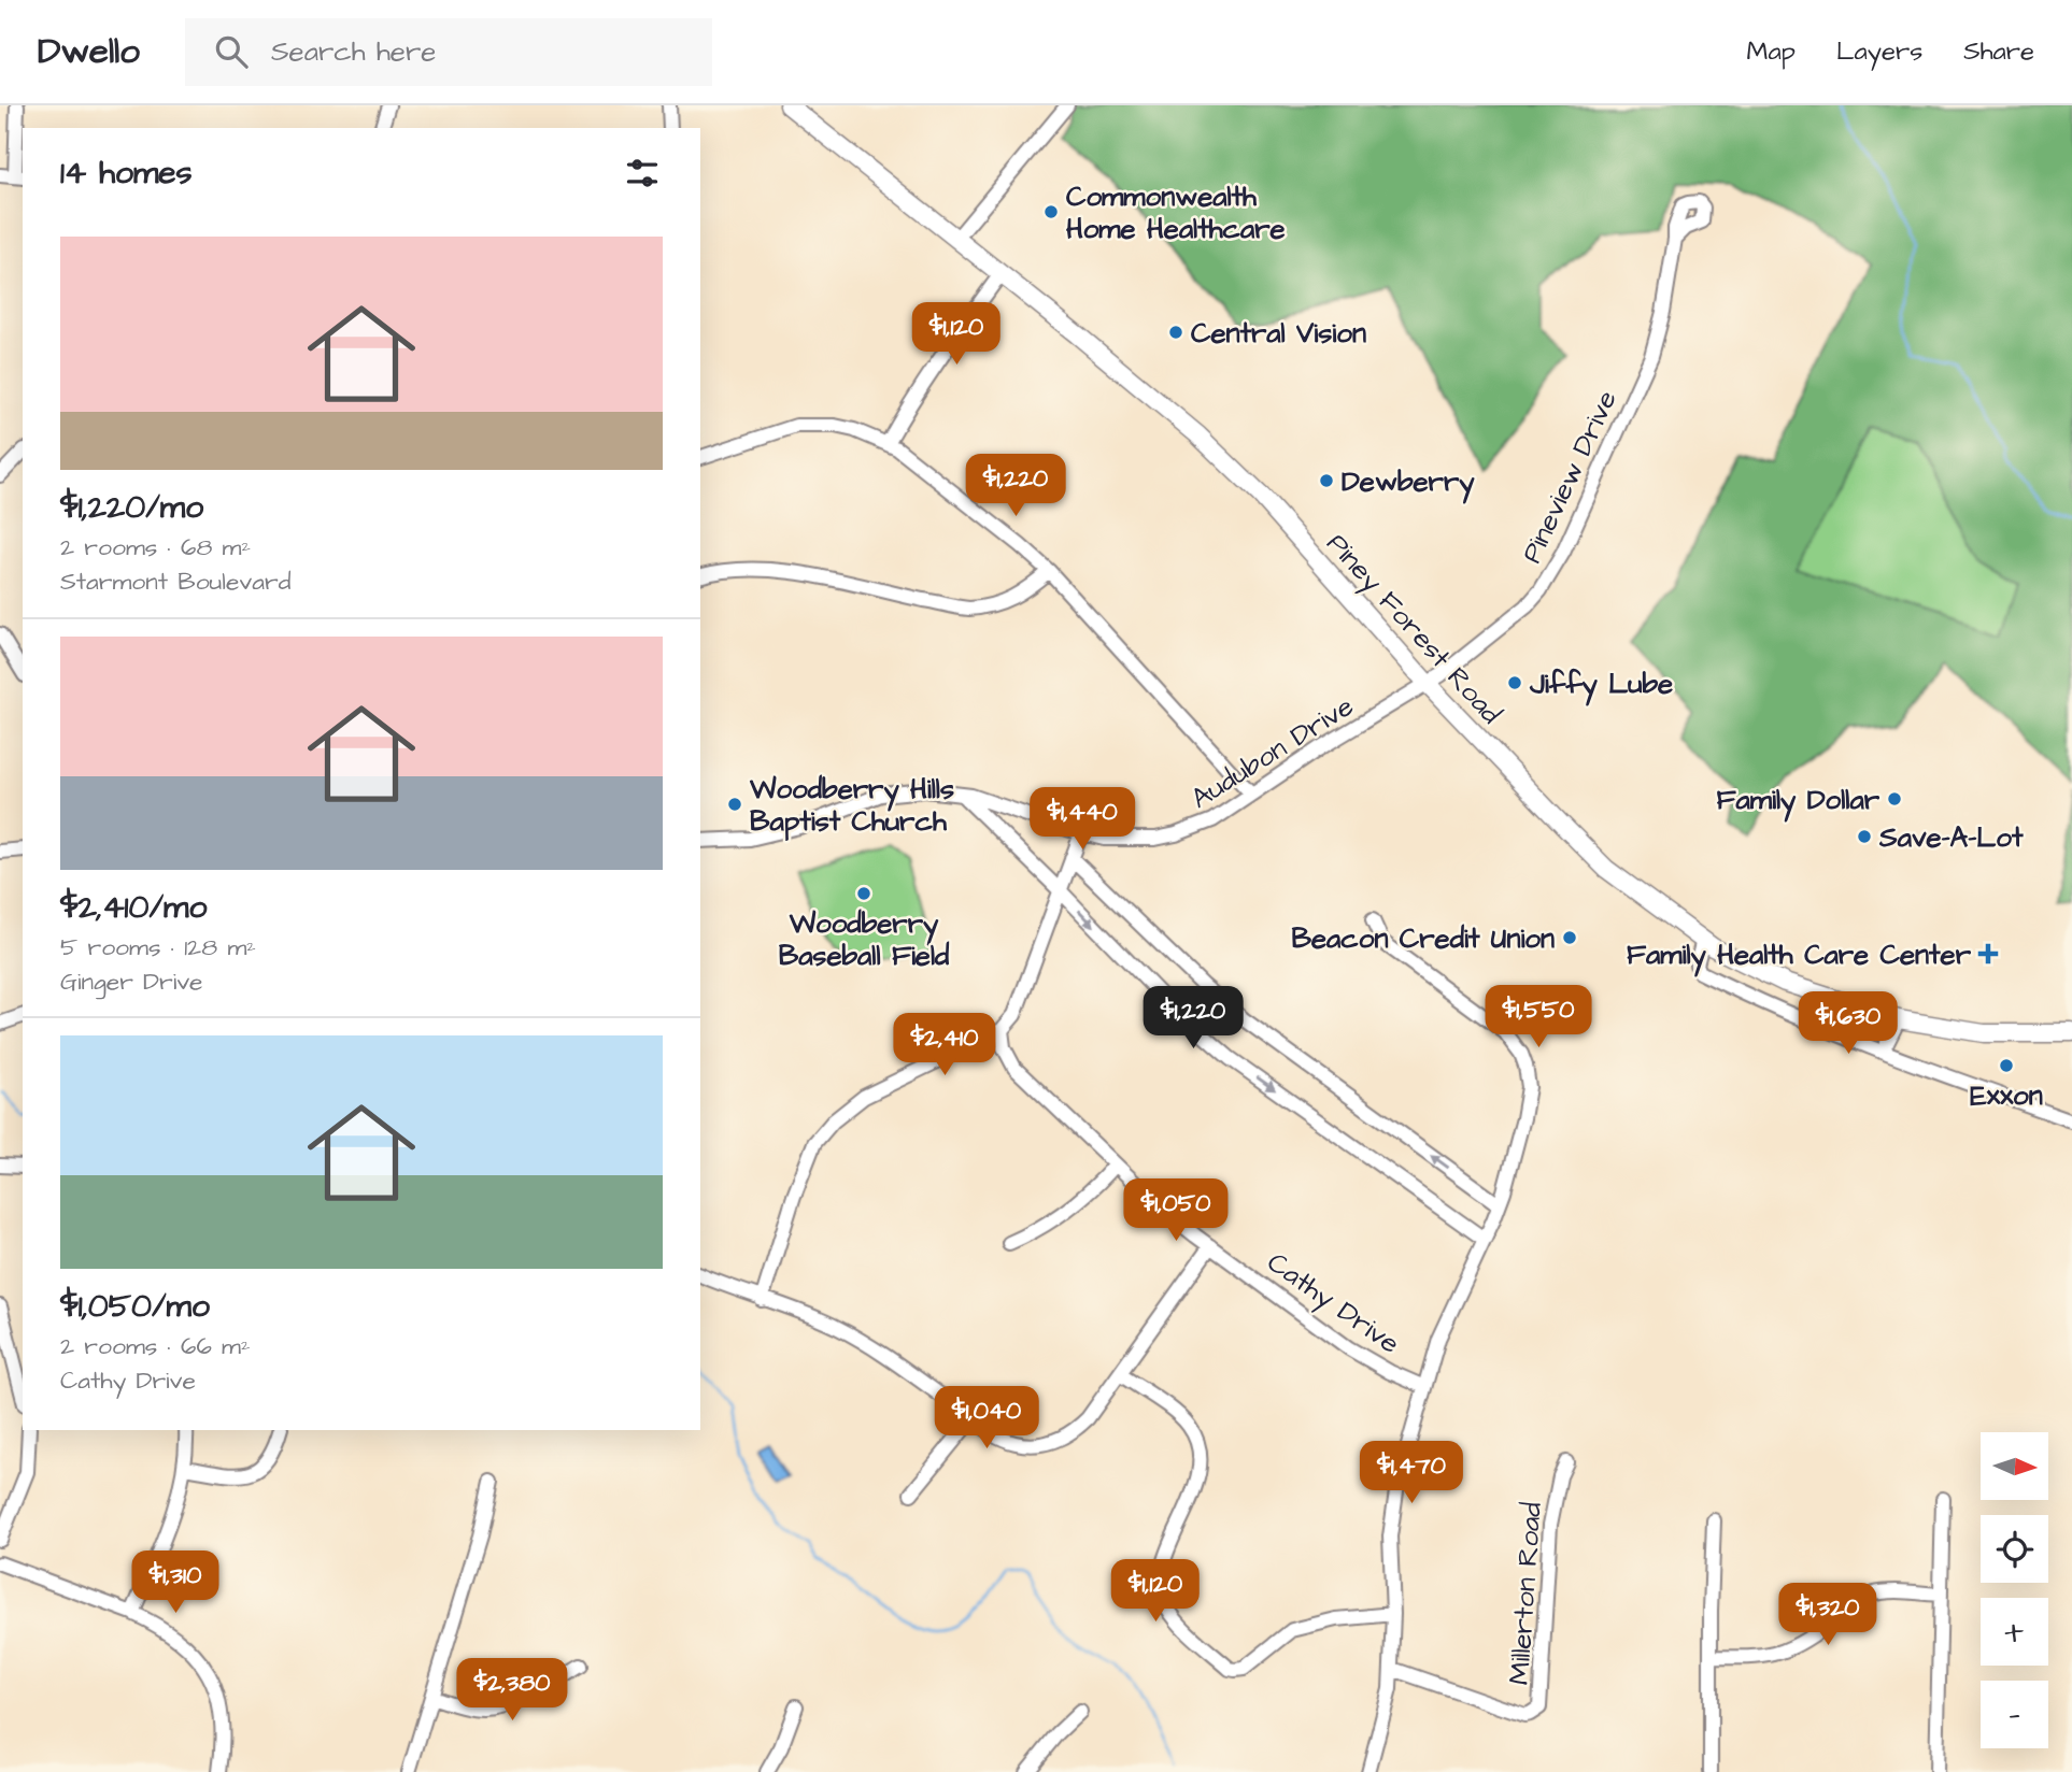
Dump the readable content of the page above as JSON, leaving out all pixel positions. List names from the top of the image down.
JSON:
{
  "streets": {
    "main road": ["Piney Forest Road"],
    "street": [
      "Pineview Drive",
      "Audubon Drive",
      "Cathy Drive",
      "Millerton Road"
    ]
  },
  "crossings": [
    ["Pineview Drive", "Piney Forest Road"],
    ["Pineview Drive", "Audubon Drive"],
    ["Piney Forest Road", "Audubon Drive"]
  ],
  "places": {
    "other": [
      "Commonwealth Home Healthcare",
      "Central Vision",
      "Dewberry",
      "Jiffy Lube",
      "Family Dollar",
      "Woodberry Hills Baptist Church",
      "Save-A-Lot",
      "Woodberry Baseball Field",
      "Beacon Credit Union",
      "Exxon"
    ],
    "health": ["Family Health Care Center"]
  },
  "north": "right",
  "page": {
    "header": "Dwello",
    "search": "Search here",
    "nav": ["Map", "Layers", "Share"],
    "heading": "14 homes",
    "list": [
      {
        "name": "$1,220/mo",
        "note": "2 rooms · 68 m² · Starmont Boulevard"
      },
      {
        "name": "$2,410/mo",
        "note": "5 rooms · 128 m² · Ginger Drive"
      },
      {
        "name": "$1,050/mo",
        "note": "2 rooms · 66 m² · Cathy Drive"
      }
    ],
    "price": [
      "$1,120",
      "$1,220",
      "$1,440",
      "$1,550",
      "$1,220",
      "$1,630",
      "$2,410",
      "$1,050",
      "$1,040",
      "$1,470",
      "$1,310",
      "$1,120",
      "$1,320",
      "$2,380"
    ],
    "map_buttons": ["+", "−"]
  }
}
